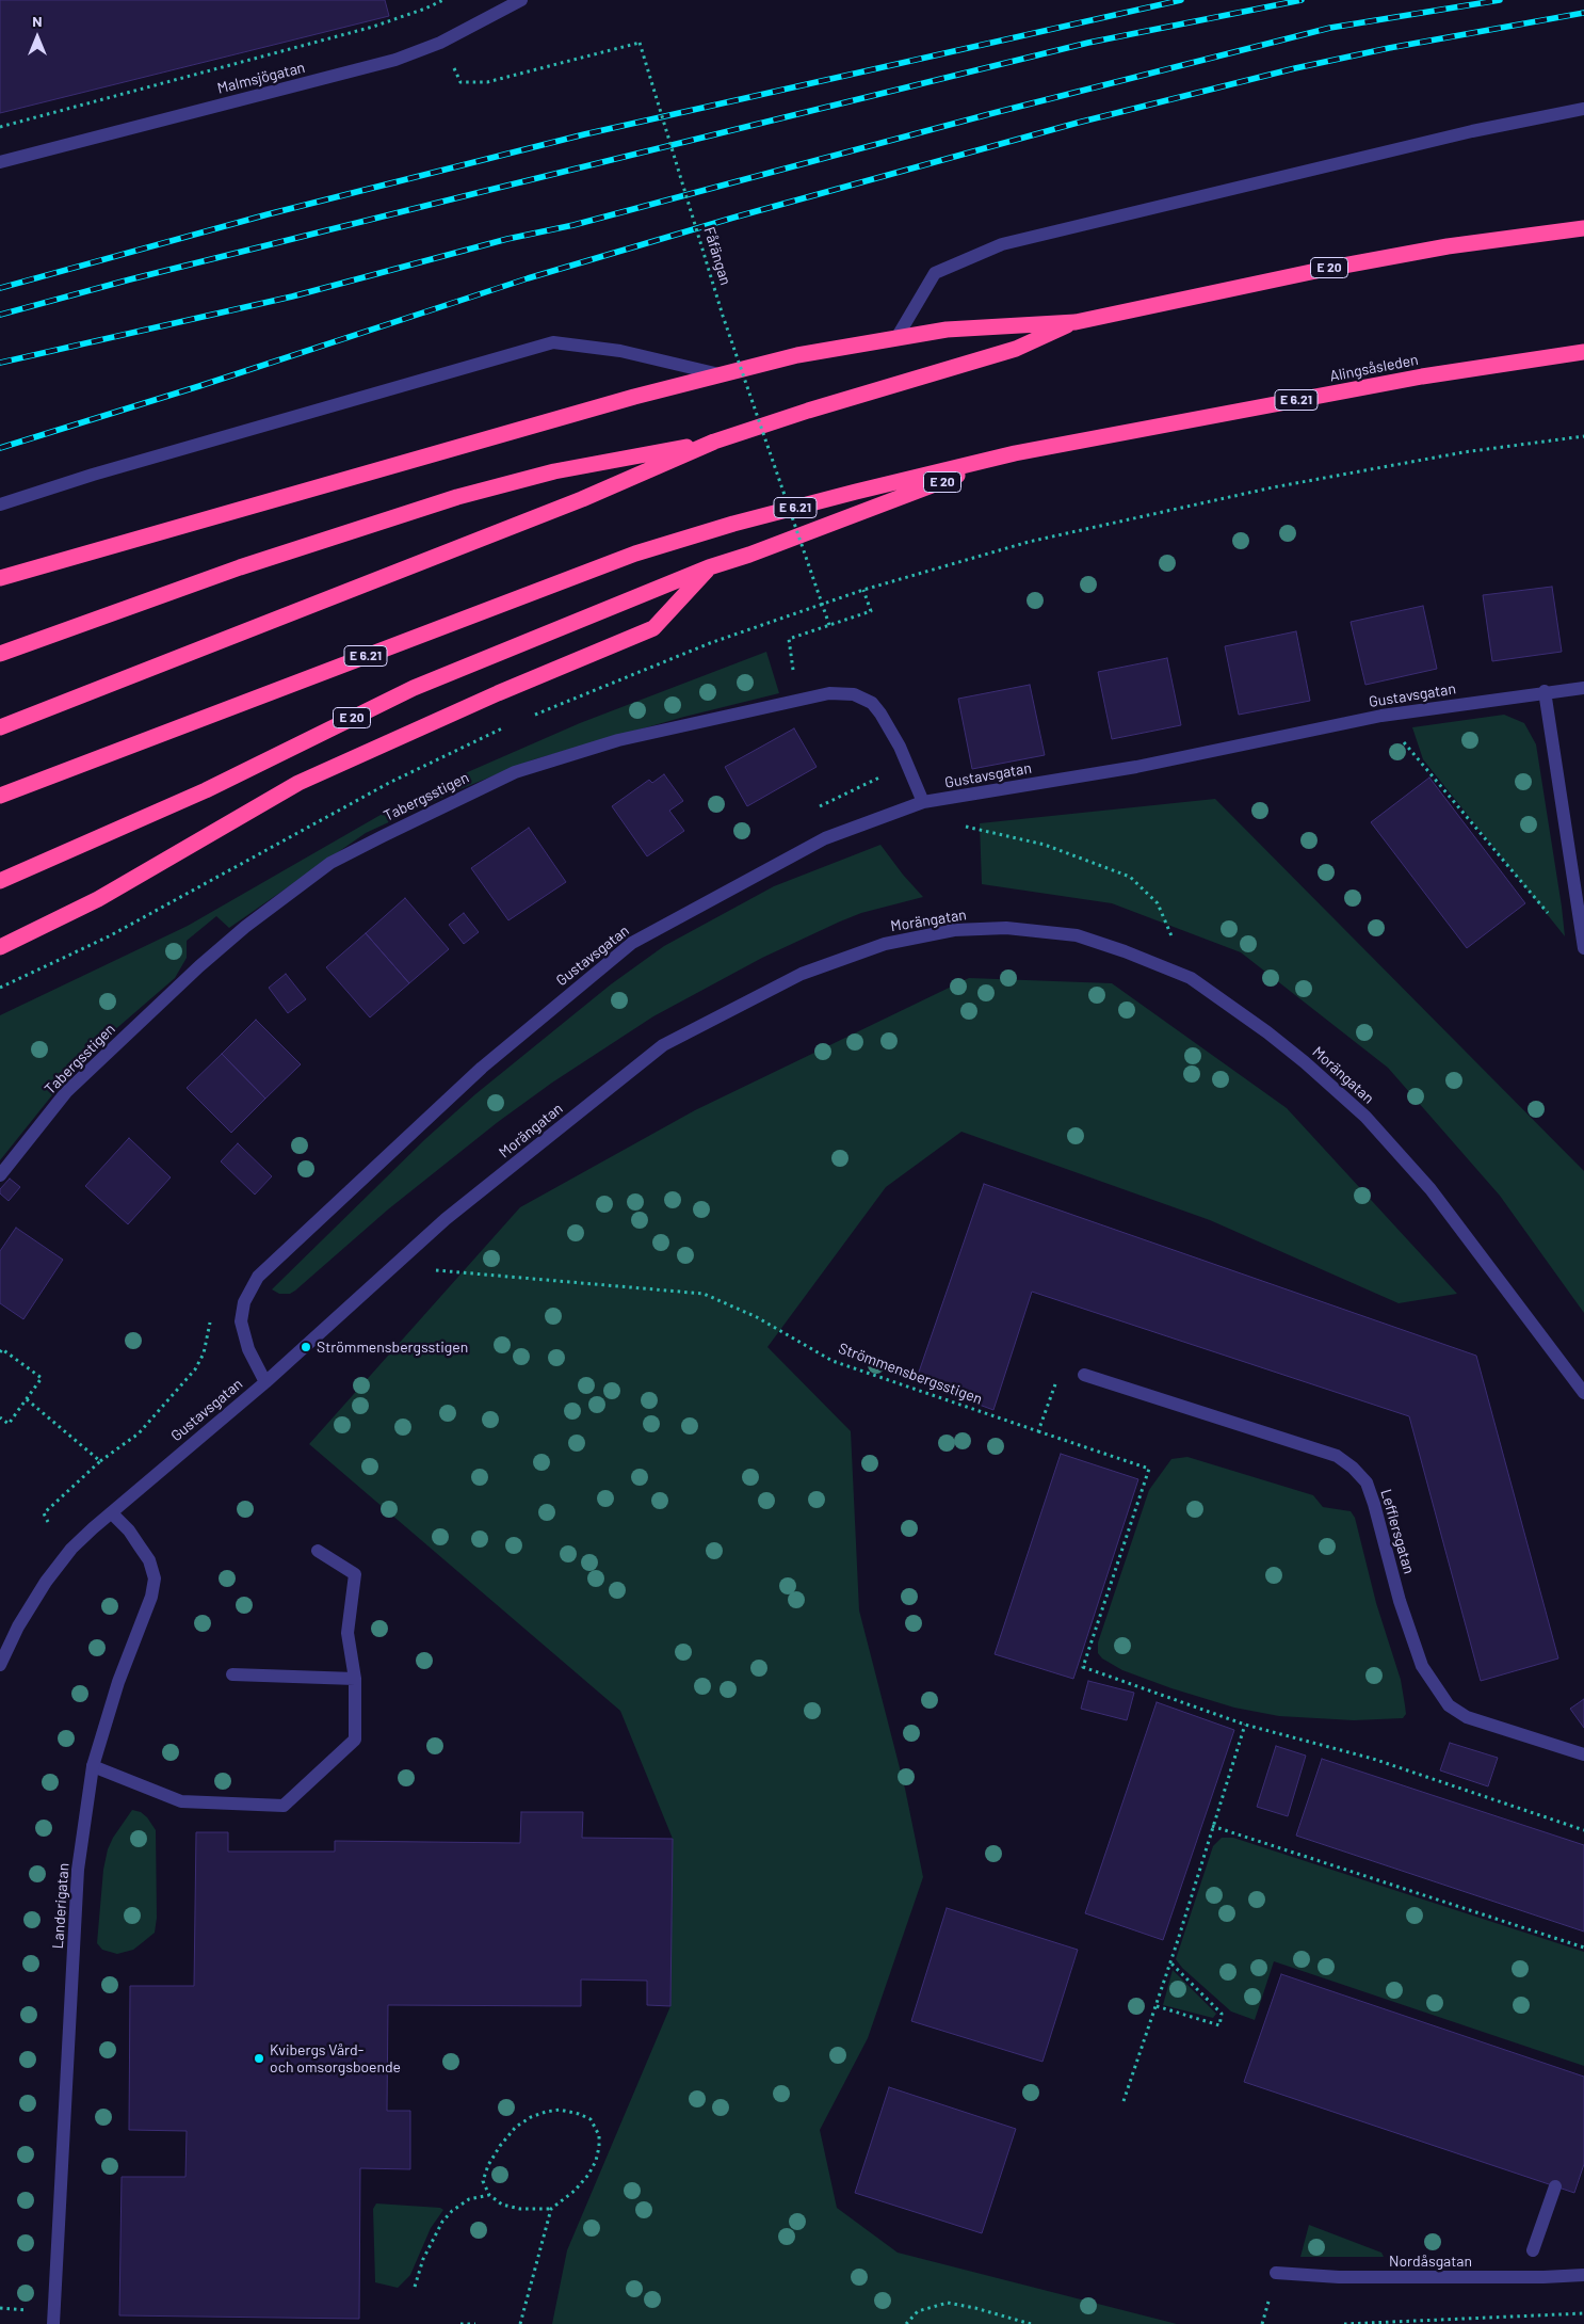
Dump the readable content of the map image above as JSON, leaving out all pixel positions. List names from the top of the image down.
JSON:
{
  "streets": {
    "highway": ["E 20", "Alingsåsleden", "E 6.21"],
    "street": [
      "Malmsjögatan",
      "Gustavsgatan",
      "Tabergsstigen",
      "Morängatan",
      "Lefflersgatan",
      "Landerigatan",
      "Nordåsgatan"
    ],
    "path": ["Fåfängan", "Strömmensbergsstigen"]
  },
  "crossings": [
    ["E 20", "Alingsåsleden"],
    ["E 20", "E 6.21"],
    ["Alingsåsleden", "E 6.21"],
    ["Gustavsgatan", "Tabergsstigen"],
    ["Gustavsgatan", "Morängatan"],
    ["Gustavsgatan", "Landerigatan"]
  ],
  "places": ["Strömmensbergsstigen", "Kvibergs Vård- och omsorgsboende"],
  "north": "top"
}
